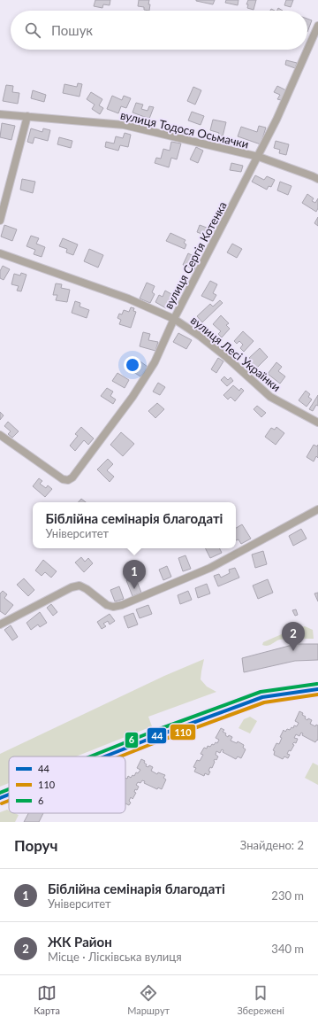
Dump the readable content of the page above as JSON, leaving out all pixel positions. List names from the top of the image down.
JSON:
{
  "streets": {
    "street": ["вулиця Тодося Осьмачки", "вулиця Сергія Котенка", "вулиця Лесі Українки"]
  },
  "crossings": [
    ["вулиця Тодося Осьмачки", "вулиця Сергія Котенка"],
    ["вулиця Сергія Котенка", "вулиця Лесі Українки"]
  ],
  "lines": ["transit line 6", "transit line 44", "transit line 110"],
  "legend": ["44", "110", "6"],
  "page": {
    "search": "Пошук",
    "popup": ["Біблійна семінарія благодаті", "Університет"],
    "pins": ["1", "2"],
    "heading": ["Поруч", "Знайдено: 2"],
    "list": [
      {
        "mark": "1",
        "name": "Біблійна семінарія благодаті",
        "note": "Університет",
        "value": "230 m"
      },
      {
        "mark": "2",
        "name": "ЖК Район",
        "note": "Місце · Лісківська вулиця",
        "value": "340 m"
      }
    ],
    "nav": ["Карта", "Маршрут", "Збережені"]
  }
}
